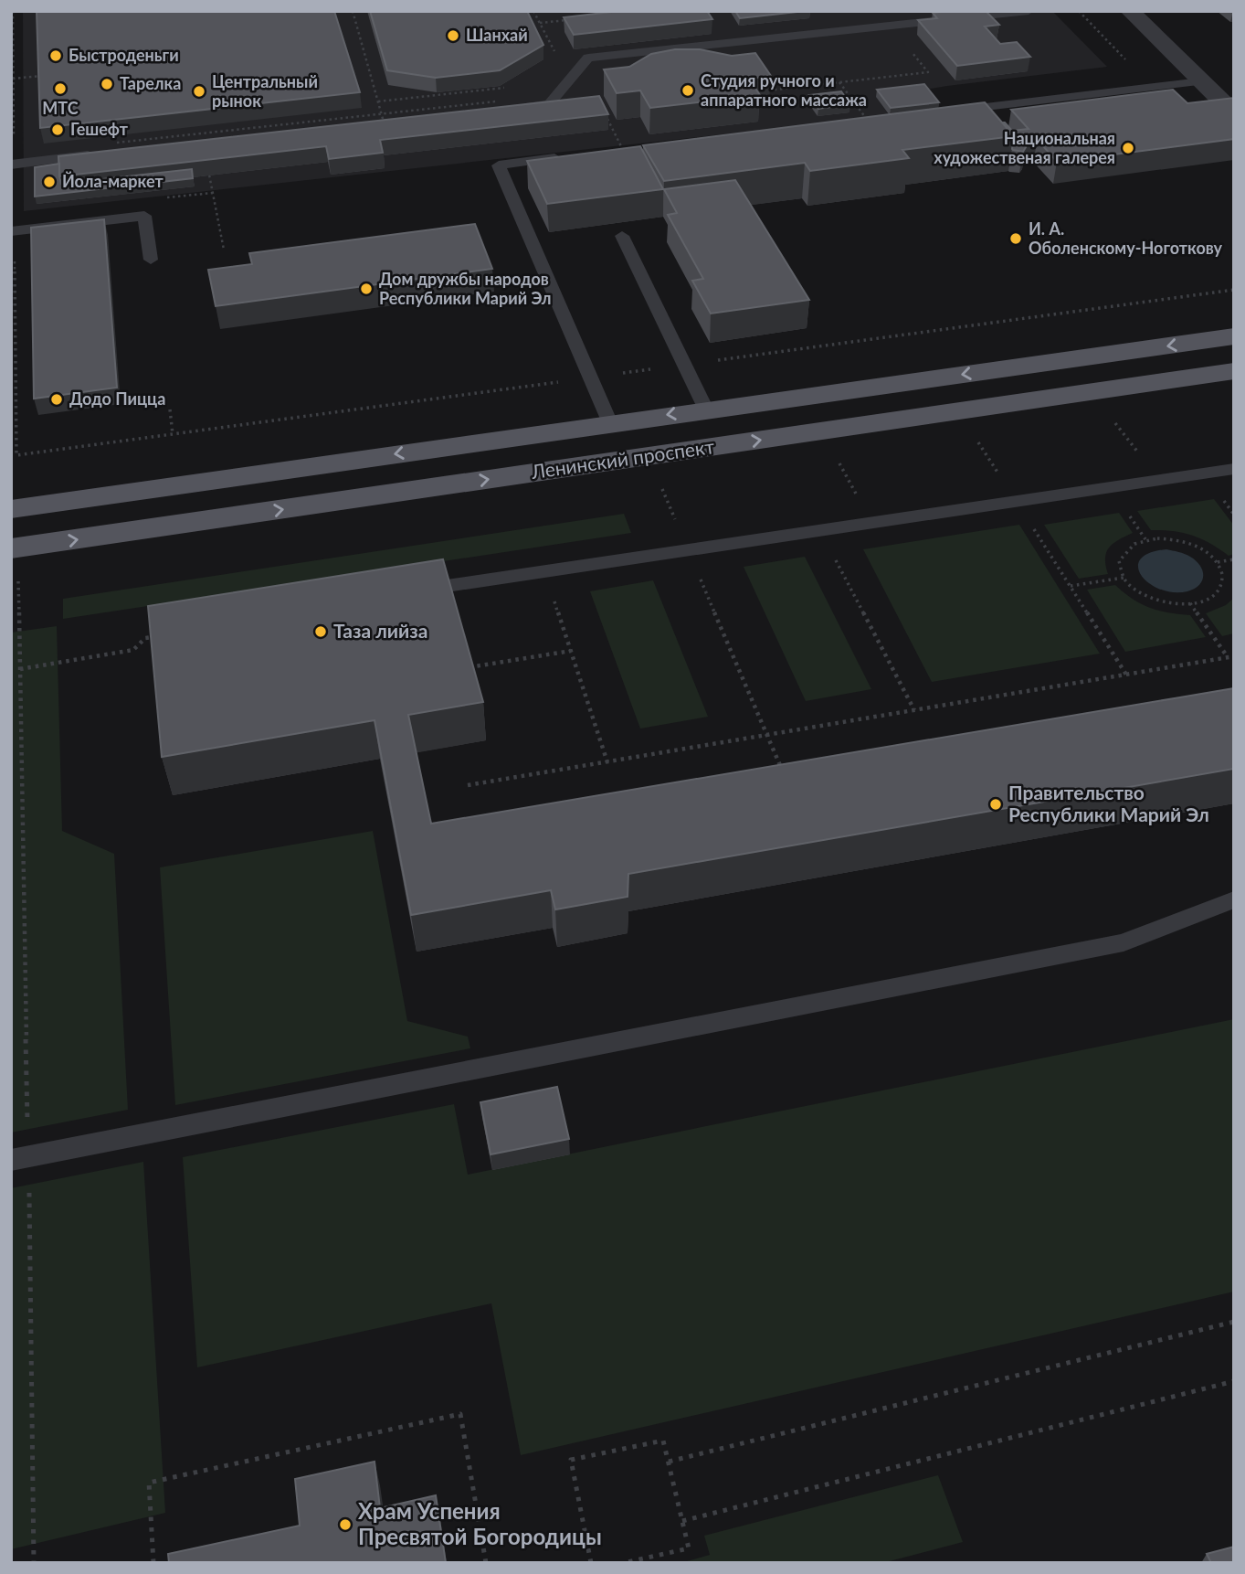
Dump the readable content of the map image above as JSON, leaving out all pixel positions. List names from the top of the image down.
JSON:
{
  "streets": {
    "main road": ["Ленинский проспект"]
  },
  "places": [
    "Шанхай",
    "Быстроденьги",
    "Тарелка",
    "МТС",
    "Студия ручного и аппаратного массажа",
    "Центральный рынок",
    "Гешефт",
    "Национальная художественая галерея",
    "Йола-маркет",
    "И. А. Оболенскому-Ноготкову",
    "Дом дружбы народов Республики Марий Эл",
    "Додо Пицца",
    "Таза лийза",
    "Правительство Республики Марий Эл",
    "Храм Успения Пресвятой Богородицы"
  ]
}
